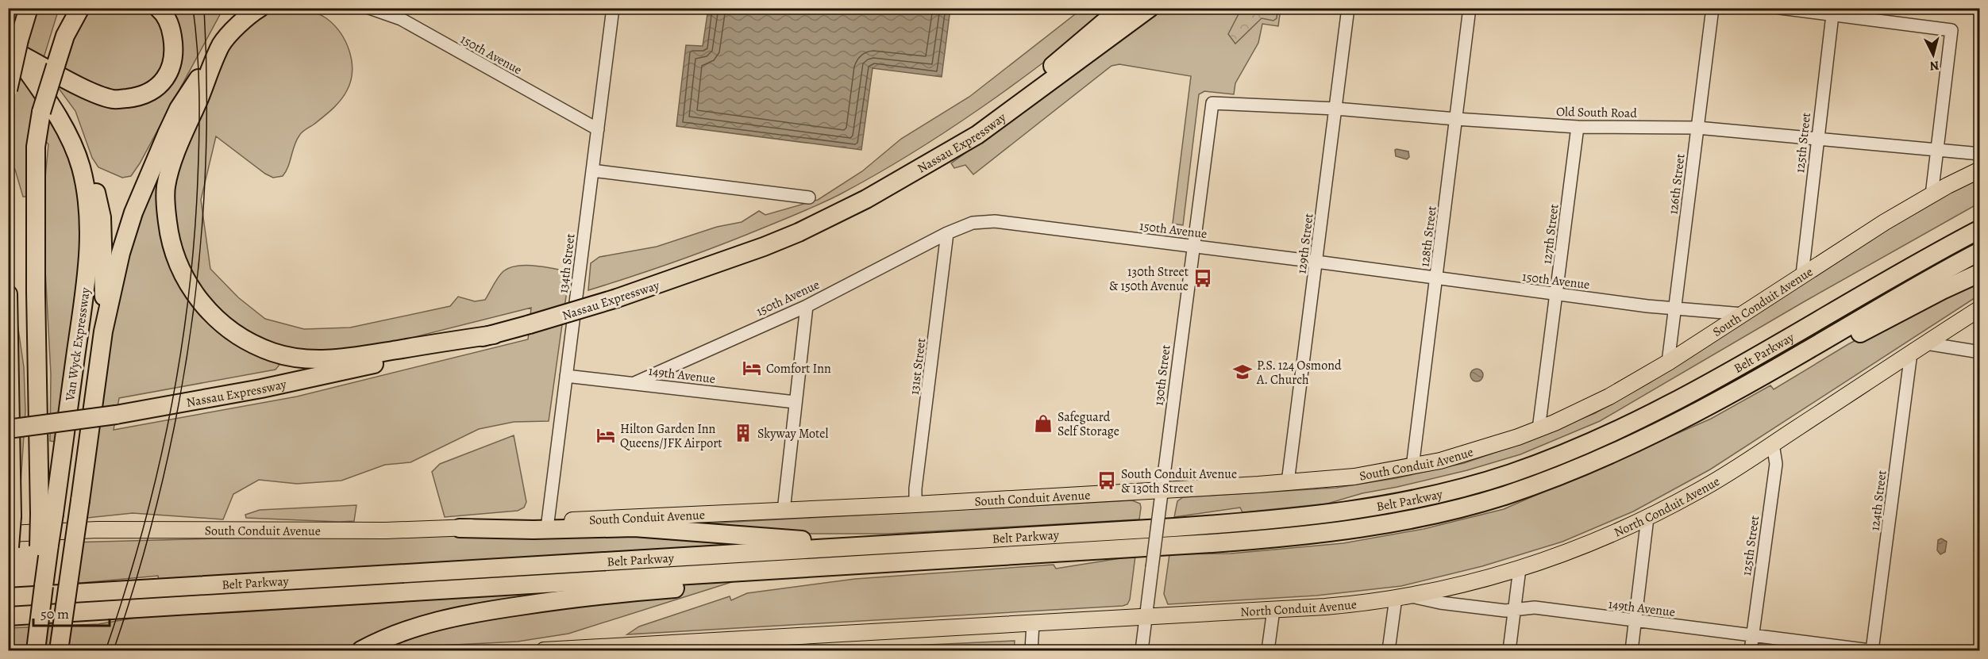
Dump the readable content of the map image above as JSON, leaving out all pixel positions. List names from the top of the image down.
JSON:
{
  "streets": {
    "highway": ["Nassau Expressway", "Van Wyck Expressway", "Belt Parkway"],
    "main road": ["South Conduit Avenue", "North Conduit Avenue"],
    "street": [
      "150th Avenue",
      "Old South Road",
      "125th Street",
      "126th Street",
      "127th Street",
      "128th Street",
      "129th Street",
      "134th Street",
      "131st Street",
      "149th Avenue",
      "130th Street",
      "124th Street"
    ]
  },
  "crossings": [
    ["150th Avenue", "126th Street"],
    ["150th Avenue", "127th Street"],
    ["150th Avenue", "128th Street"],
    ["150th Avenue", "129th Street"],
    ["150th Avenue", "134th Street"],
    ["150th Avenue", "South Conduit Avenue"],
    ["150th Avenue", "131st Street"],
    ["150th Avenue", "149th Avenue"],
    ["150th Avenue", "130th Street"],
    ["Old South Road", "125th Street"],
    ["Old South Road", "126th Street"],
    ["Old South Road", "127th Street"],
    ["Old South Road", "128th Street"],
    ["Old South Road", "129th Street"],
    ["Old South Road", "130th Street"],
    ["125th Street", "South Conduit Avenue"],
    ["125th Street", "149th Avenue"],
    ["125th Street", "North Conduit Avenue"],
    ["126th Street", "South Conduit Avenue"],
    ["127th Street", "South Conduit Avenue"],
    ["128th Street", "South Conduit Avenue"],
    ["129th Street", "South Conduit Avenue"],
    ["134th Street", "South Conduit Avenue"],
    ["134th Street", "149th Avenue"],
    ["South Conduit Avenue", "131st Street"],
    ["South Conduit Avenue", "130th Street"],
    ["149th Avenue", "124th Street"],
    ["149th Avenue", "North Conduit Avenue"],
    ["130th Street", "North Conduit Avenue"],
    ["124th Street", "North Conduit Avenue"]
  ],
  "places": {
    "bus stop": ["130th Street & 150th Avenue", "South Conduit Avenue & 130th Street"],
    "hotel": ["Comfort Inn", "Hilton Garden Inn Queens/JFK Airport"],
    "school or university": ["P.S. 124 Osmond A. Church"],
    "shop": ["Safeguard Self Storage"],
    "building": ["Skyway Motel"]
  },
  "scale_bar": "50 m",
  "north": "bottom"
}
